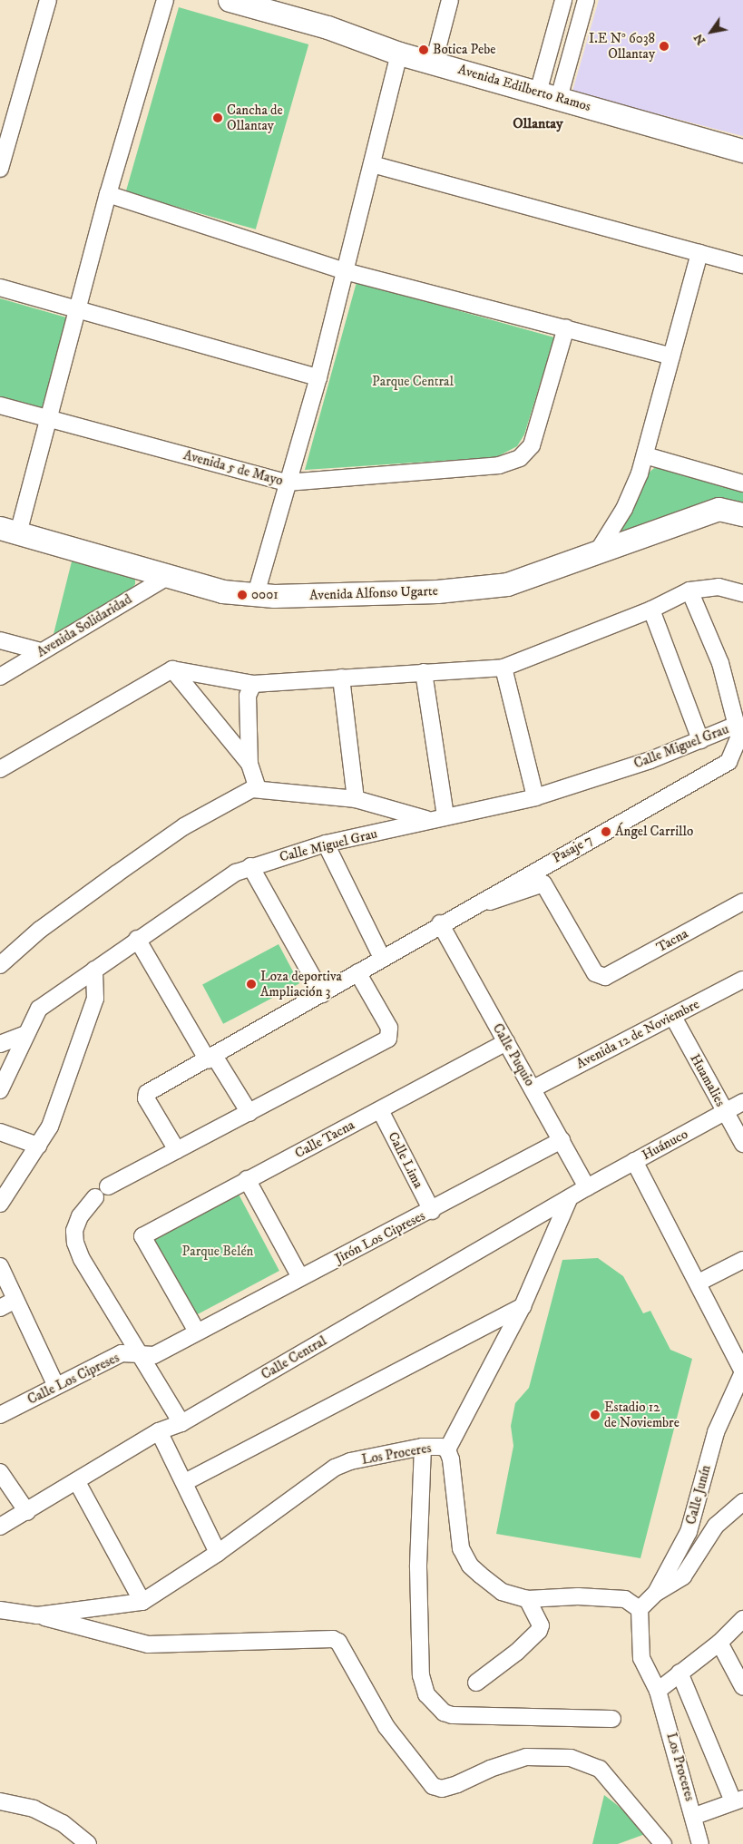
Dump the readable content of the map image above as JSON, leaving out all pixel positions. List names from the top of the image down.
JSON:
{
  "streets": {
    "street": [
      "Avenida Edilberto Ramos",
      "Avenida 5 de Mayo",
      "Avenida Alfonso Ugarte",
      "Avenida Solidaridad",
      "Calle Miguel Grau",
      "Pasaje 7",
      "Tacna",
      "Avenida 12 de Noviembre",
      "Calle Puquio",
      "Huamalies",
      "Calle Tacna",
      "Huánuco",
      "Calle Lima",
      "Jirón Los Cipreses",
      "Calle Central",
      "Calle Los Cipreses",
      "Los Proceres",
      "Calle Junín"
    ]
  },
  "crossings": [
    ["Avenida Alfonso Ugarte", "Avenida Solidaridad"],
    ["Calle Miguel Grau", "Pasaje 7"],
    ["Pasaje 7", "Tacna"],
    ["Pasaje 7", "Calle Puquio"],
    ["Avenida 12 de Noviembre", "Calle Puquio"],
    ["Avenida 12 de Noviembre", "Huamalies"],
    ["Calle Puquio", "Calle Tacna"],
    ["Calle Puquio", "Huánuco"],
    ["Calle Puquio", "Jirón Los Cipreses"],
    ["Calle Puquio", "Calle Central"],
    ["Huamalies", "Huánuco"],
    ["Calle Tacna", "Calle Lima"],
    ["Calle Tacna", "Jirón Los Cipreses"],
    ["Calle Tacna", "Calle Los Cipreses"],
    ["Huánuco", "Calle Central"],
    ["Huánuco", "Calle Junín"],
    ["Calle Lima", "Jirón Los Cipreses"],
    ["Jirón Los Cipreses", "Calle Los Cipreses"],
    ["Los Proceres", "Calle Junín"]
  ],
  "districts": ["Ollantay"],
  "parks": ["Parque Central", "Parque Belén"],
  "places": [
    "I.E N° 6038 Ollantay",
    "Botica Pebe",
    "Cancha de Ollantay",
    "0001",
    "Ángel Carrillo",
    "Loza deportiva Ampliación 3",
    "Estadio 12 de Noviembre"
  ],
  "north": "bottom left"
}
